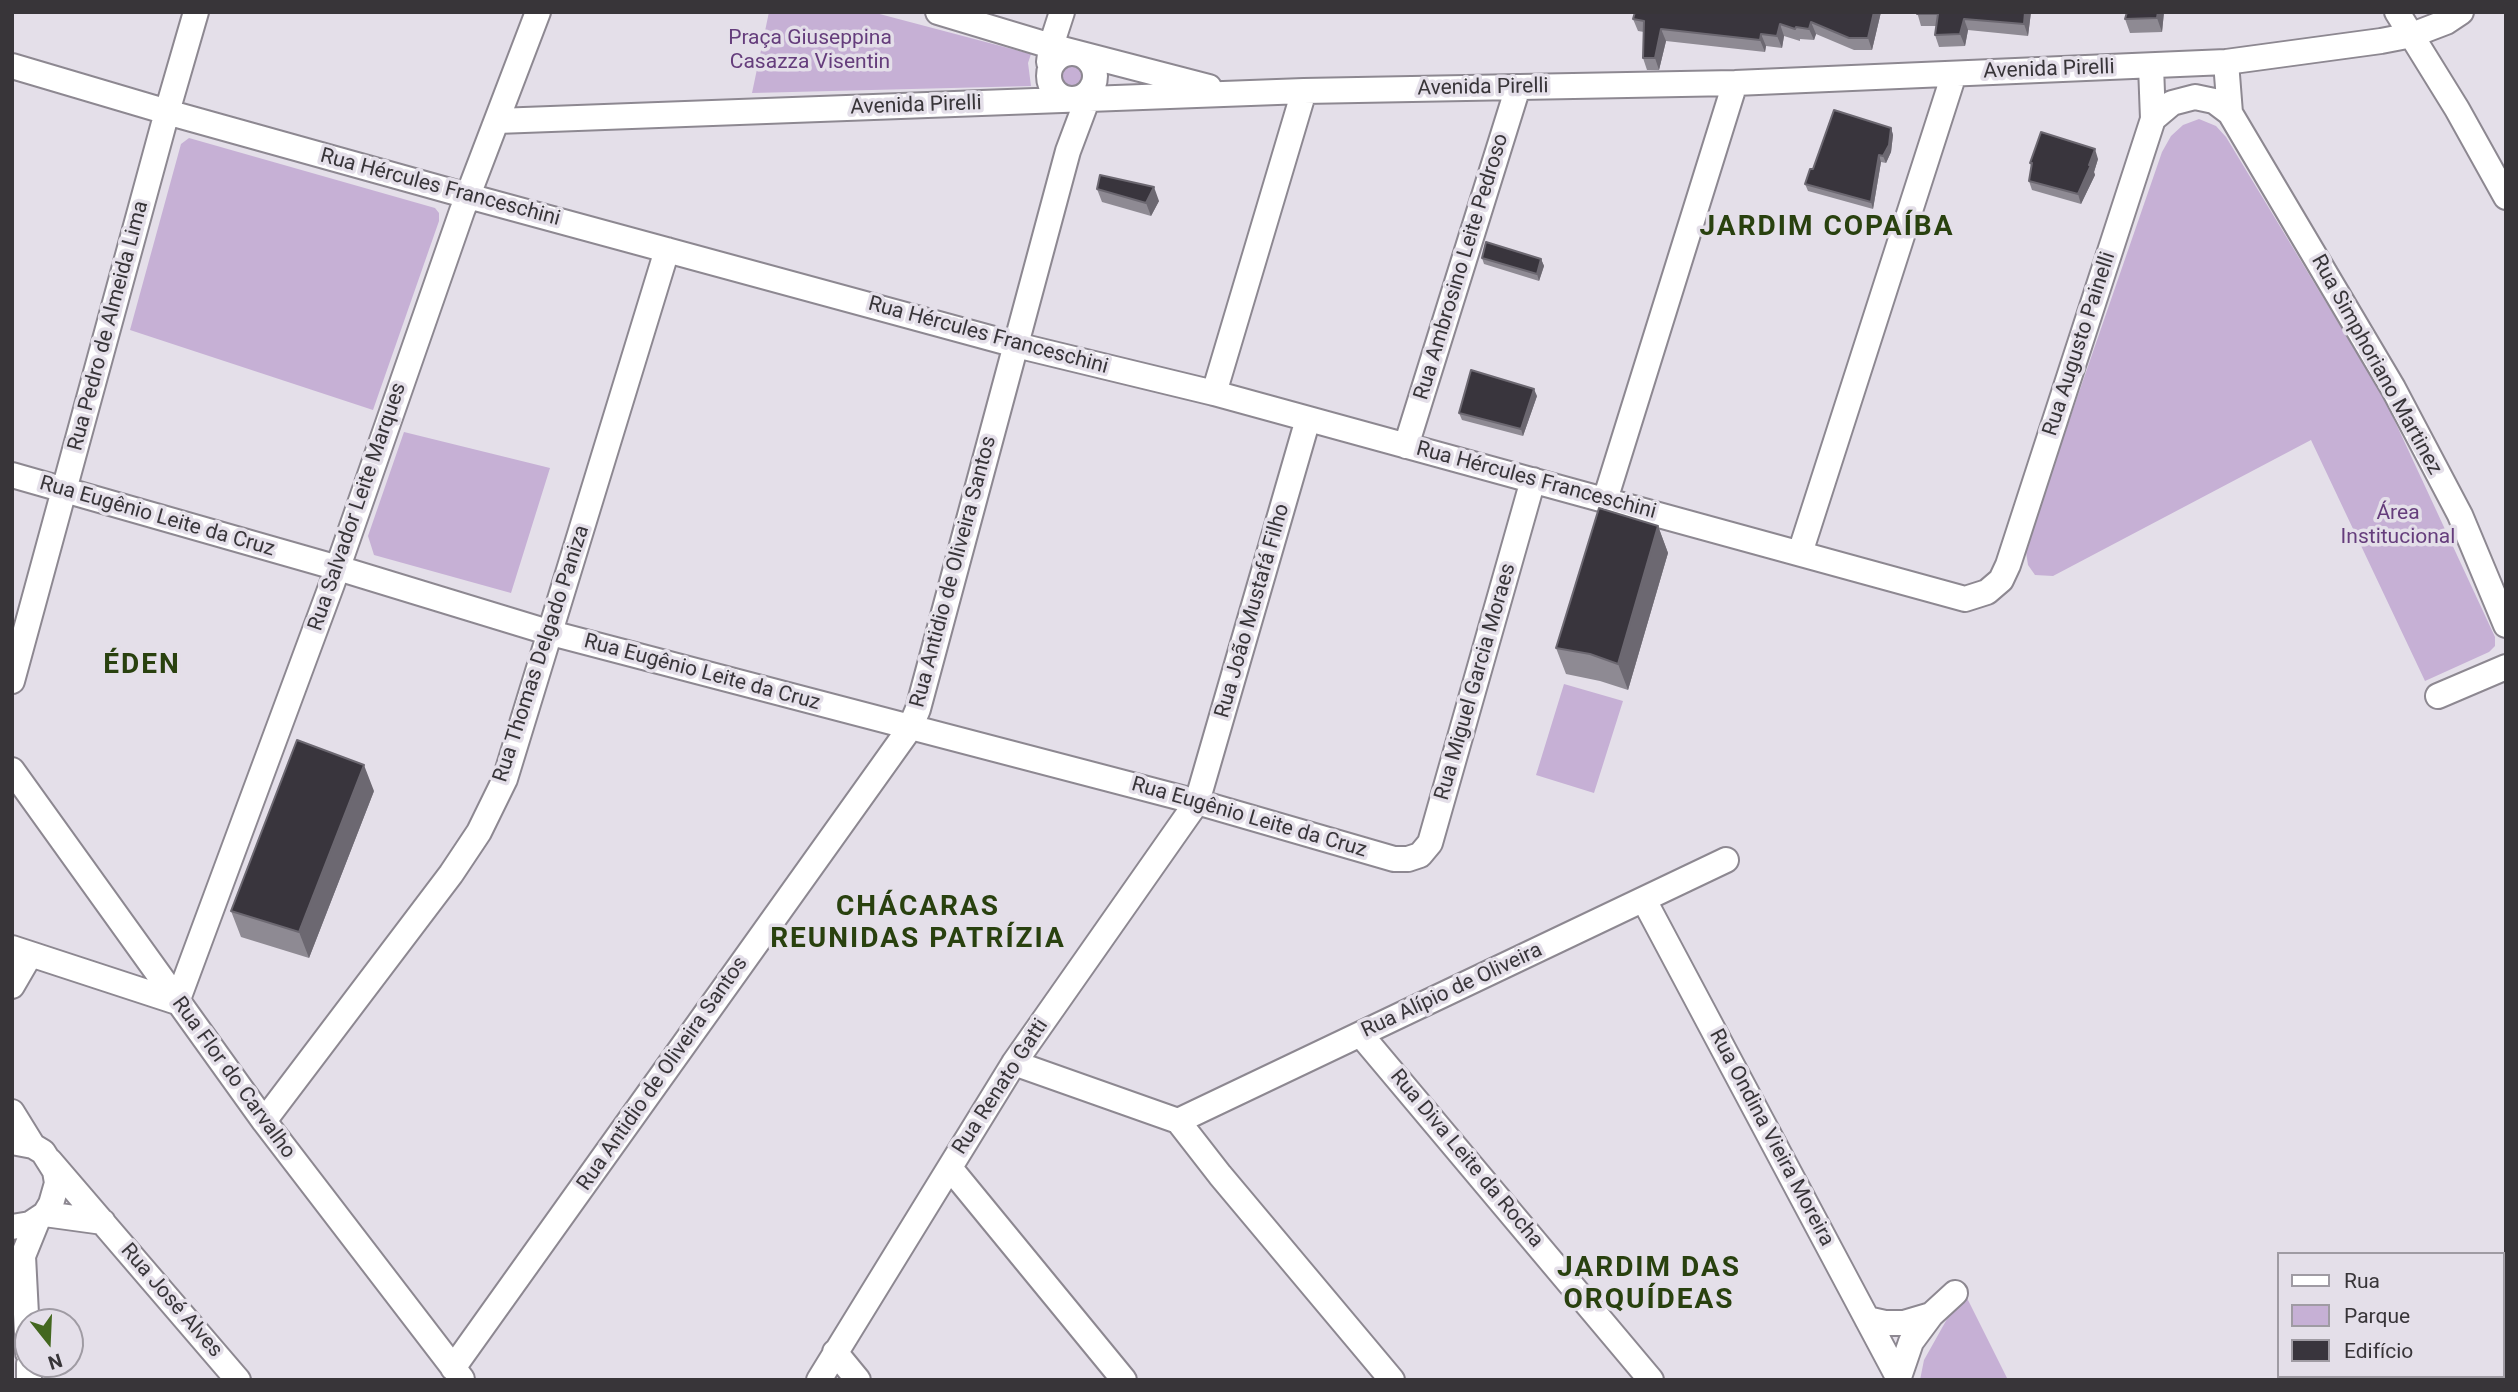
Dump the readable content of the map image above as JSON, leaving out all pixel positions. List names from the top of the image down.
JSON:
{
  "streets": {
    "street": [
      "Avenida Pirelli",
      "Rua Hércules Franceschini",
      "Rua Ambrosino Leite Pedroso",
      "Rua Pedro de Almeida Lima",
      "Rua Augusto Painelli",
      "Rua Simphoriano Martinez",
      "Rua Salvador Leite Marques",
      "Rua Eugênio Leite da Cruz",
      "Rua Antidio de Oliveira Santos",
      "Rua João Mustafá Filho",
      "Rua Thomas Delgado Paniza",
      "Rua Miguel Garcia Moraes",
      "Rua Alípio de Oliveira",
      "Rua Flor do Carvalho",
      "Rua Renato Gatti",
      "Rua Ondina Vieira Moreira",
      "Rua Diva Leite da Rocha",
      "Rua José Alves"
    ]
  },
  "crossings": [
    ["Avenida Pirelli", "Rua Ambrosino Leite Pedroso"],
    ["Avenida Pirelli", "Rua Augusto Painelli"],
    ["Avenida Pirelli", "Rua Simphoriano Martinez"],
    ["Avenida Pirelli", "Rua Salvador Leite Marques"],
    ["Avenida Pirelli", "Rua Antidio de Oliveira Santos"],
    ["Rua Hércules Franceschini", "Rua Ambrosino Leite Pedroso"],
    ["Rua Hércules Franceschini", "Rua Pedro de Almeida Lima"],
    ["Rua Hércules Franceschini", "Rua Augusto Painelli"],
    ["Rua Hércules Franceschini", "Rua Salvador Leite Marques"],
    ["Rua Hércules Franceschini", "Rua Antidio de Oliveira Santos"],
    ["Rua Hércules Franceschini", "Rua João Mustafá Filho"],
    ["Rua Hércules Franceschini", "Rua Thomas Delgado Paniza"],
    ["Rua Hércules Franceschini", "Rua Miguel Garcia Moraes"],
    ["Rua Pedro de Almeida Lima", "Rua Eugênio Leite da Cruz"],
    ["Rua Salvador Leite Marques", "Rua Eugênio Leite da Cruz"],
    ["Rua Salvador Leite Marques", "Rua Flor do Carvalho"],
    ["Rua Eugênio Leite da Cruz", "Rua Antidio de Oliveira Santos"],
    ["Rua Eugênio Leite da Cruz", "Rua João Mustafá Filho"],
    ["Rua Eugênio Leite da Cruz", "Rua Thomas Delgado Paniza"],
    ["Rua Eugênio Leite da Cruz", "Rua Miguel Garcia Moraes"],
    ["Rua Eugênio Leite da Cruz", "Rua Renato Gatti"],
    ["Rua Antidio de Oliveira Santos", "Rua Flor do Carvalho"],
    ["Rua João Mustafá Filho", "Rua Renato Gatti"],
    ["Rua Thomas Delgado Paniza", "Rua Flor do Carvalho"],
    ["Rua Alípio de Oliveira", "Rua Ondina Vieira Moreira"],
    ["Rua Alípio de Oliveira", "Rua Diva Leite da Rocha"]
  ],
  "districts": [
    "JARDIM COPAÍBA",
    "ÉDEN",
    "CHÁCARAS REUNIDAS PATRÍZIA",
    "JARDIM DAS ORQUÍDEAS"
  ],
  "parks": ["Praça Giuseppina Casazza Visentin", "Área Institucional"],
  "legend": ["Rua", "Parque", "Edifício"],
  "north": "bottom"
}
